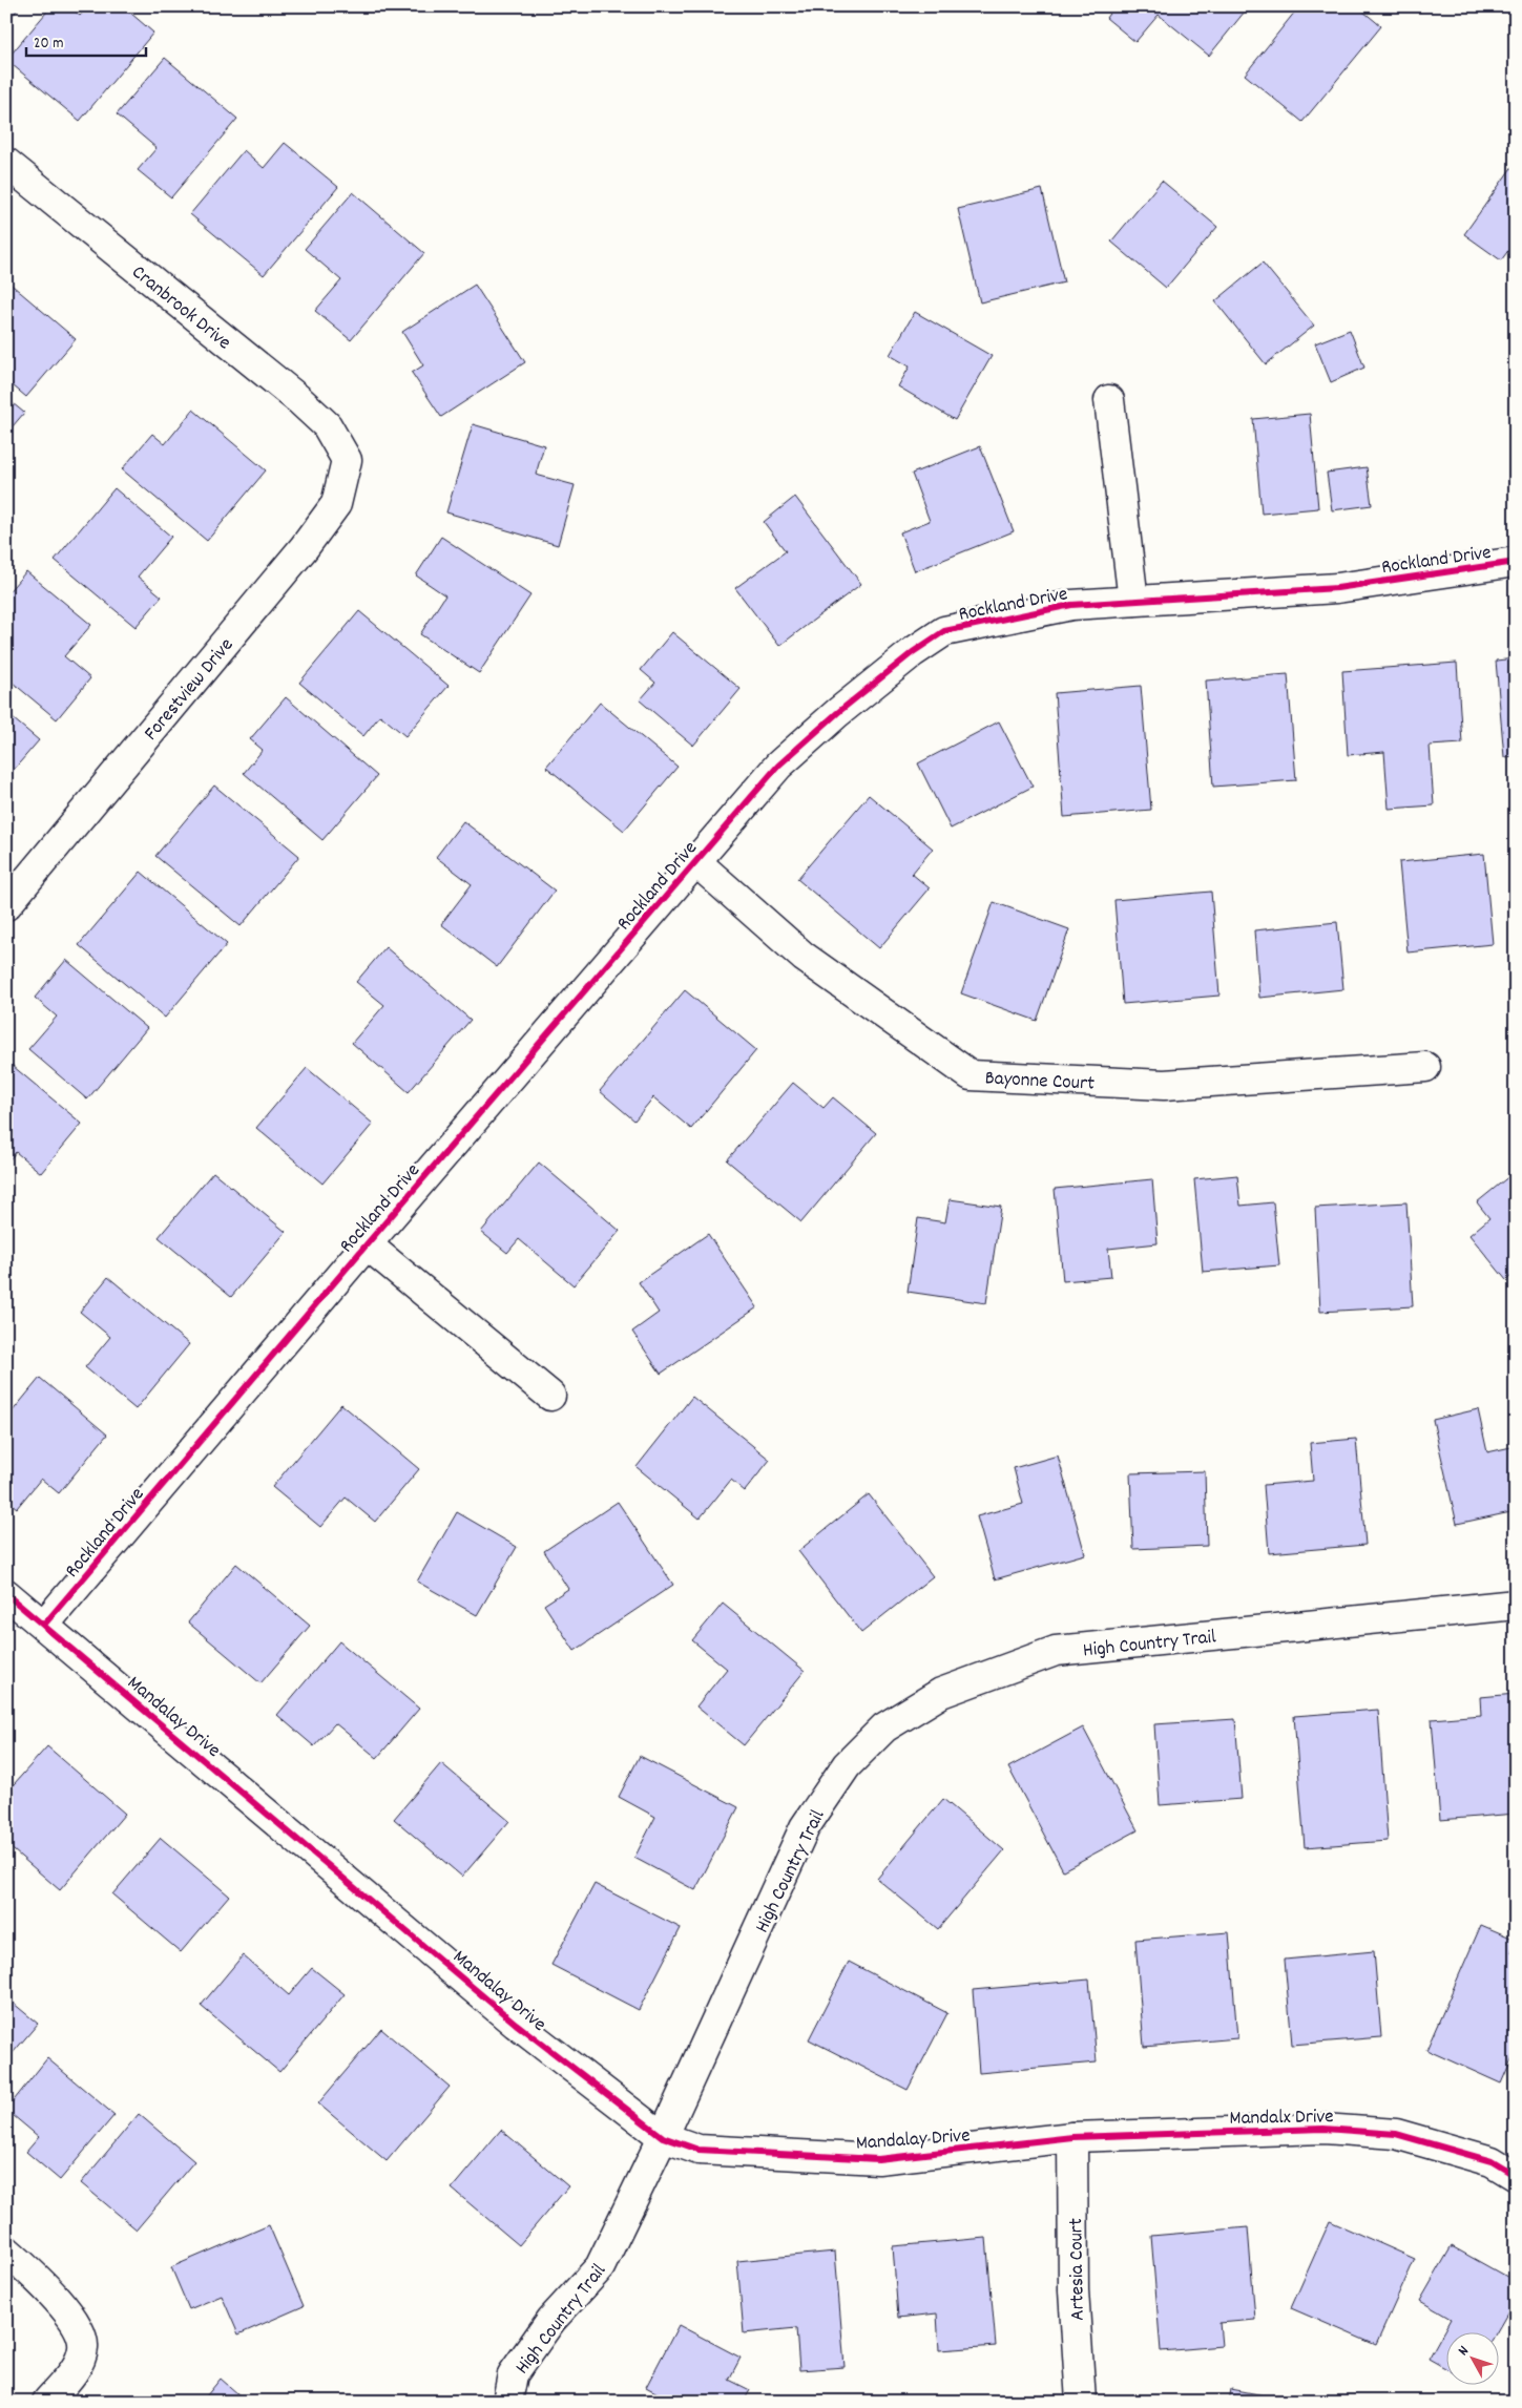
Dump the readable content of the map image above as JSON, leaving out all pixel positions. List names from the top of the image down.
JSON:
{
  "streets": {
    "street": [
      "Cranbrook Drive",
      "Rockland Drive",
      "Forestview Drive",
      "Bayonne Court",
      "High Country Trail",
      "Mandalay Drive",
      "Mandalx Drive",
      "Artesia Court"
    ]
  },
  "crossings": [
    ["Cranbrook Drive", "Forestview Drive"],
    ["Rockland Drive", "Bayonne Court"],
    ["Rockland Drive", "Mandalay Drive"],
    ["High Country Trail", "Mandalay Drive"],
    ["Mandalay Drive", "Mandalx Drive"],
    ["Mandalay Drive", "Artesia Court"],
    ["Mandalx Drive", "Artesia Court"]
  ],
  "scale_bar": "20 m",
  "north": "top left"
}
